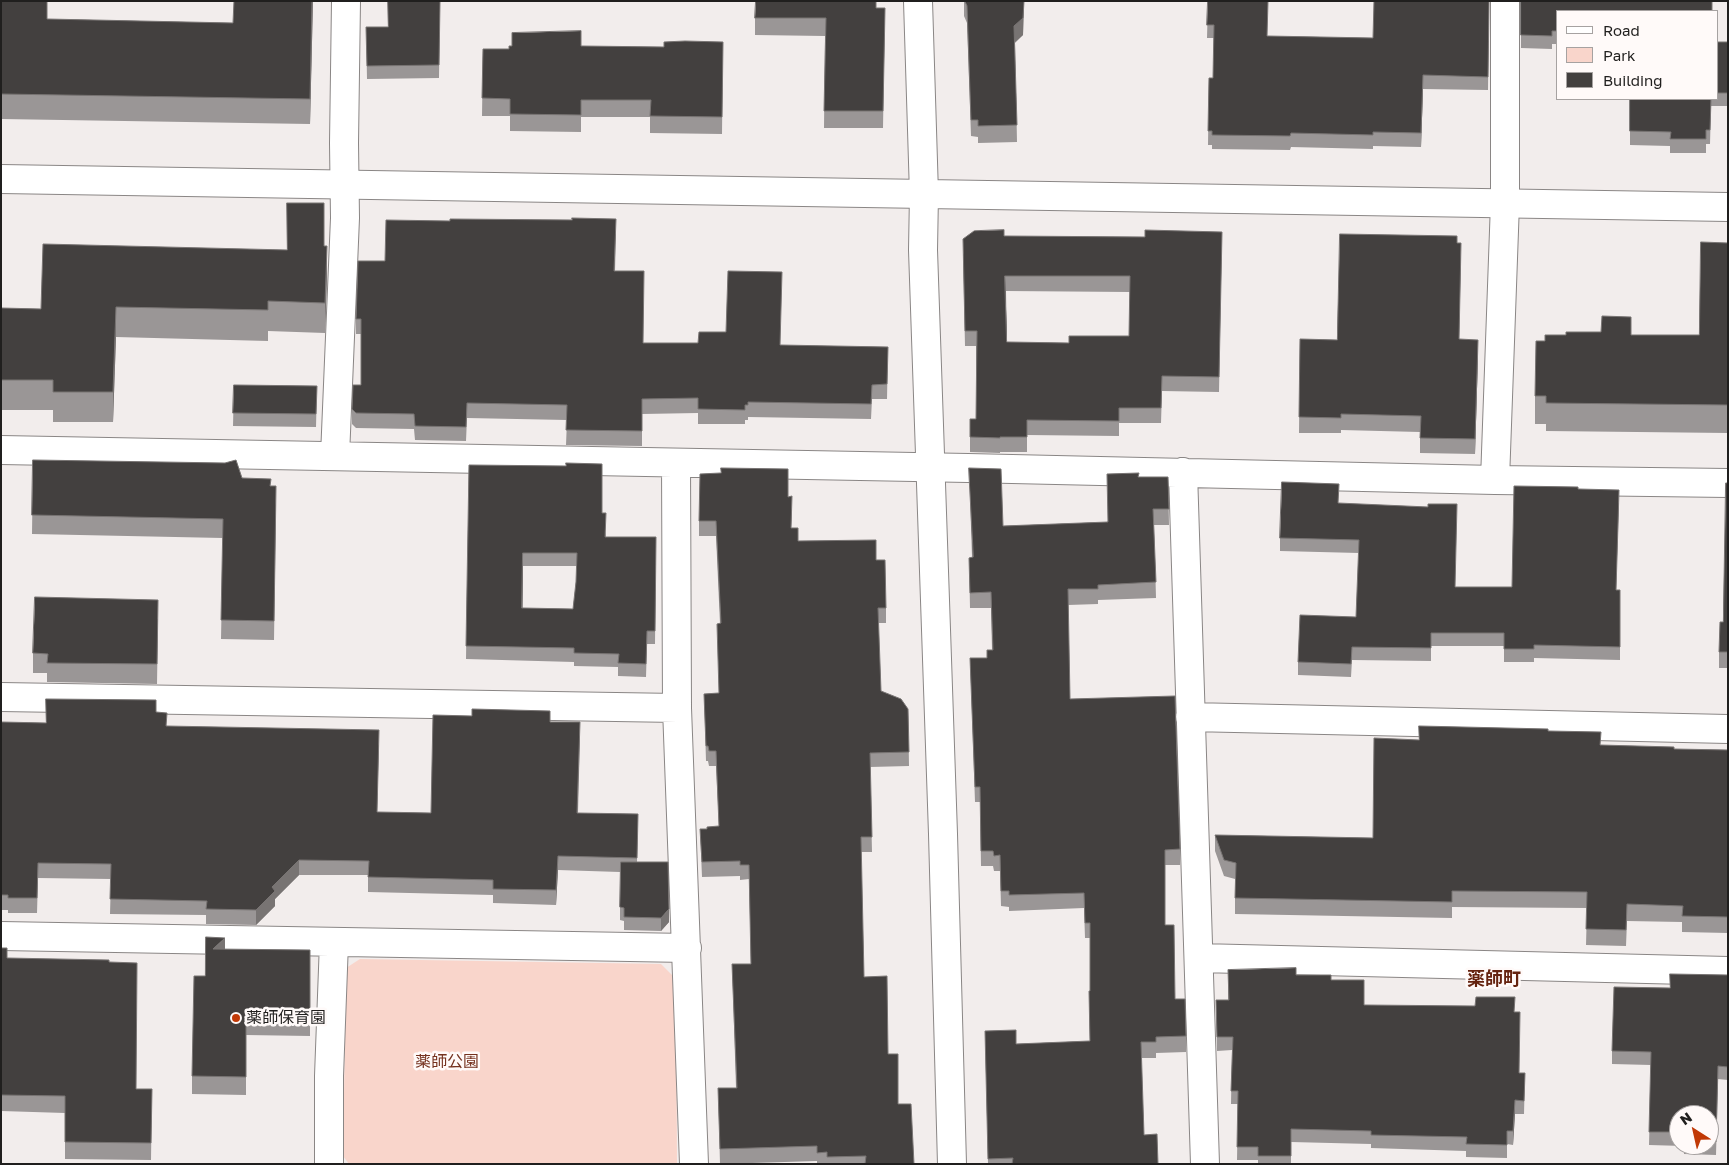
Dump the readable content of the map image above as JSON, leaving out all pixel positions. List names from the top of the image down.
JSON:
{
  "districts": ["薬師町"],
  "parks": ["薬師公園"],
  "places": ["薬師保育園"],
  "legend": ["Road", "Park", "Building"],
  "north": "top left"
}
